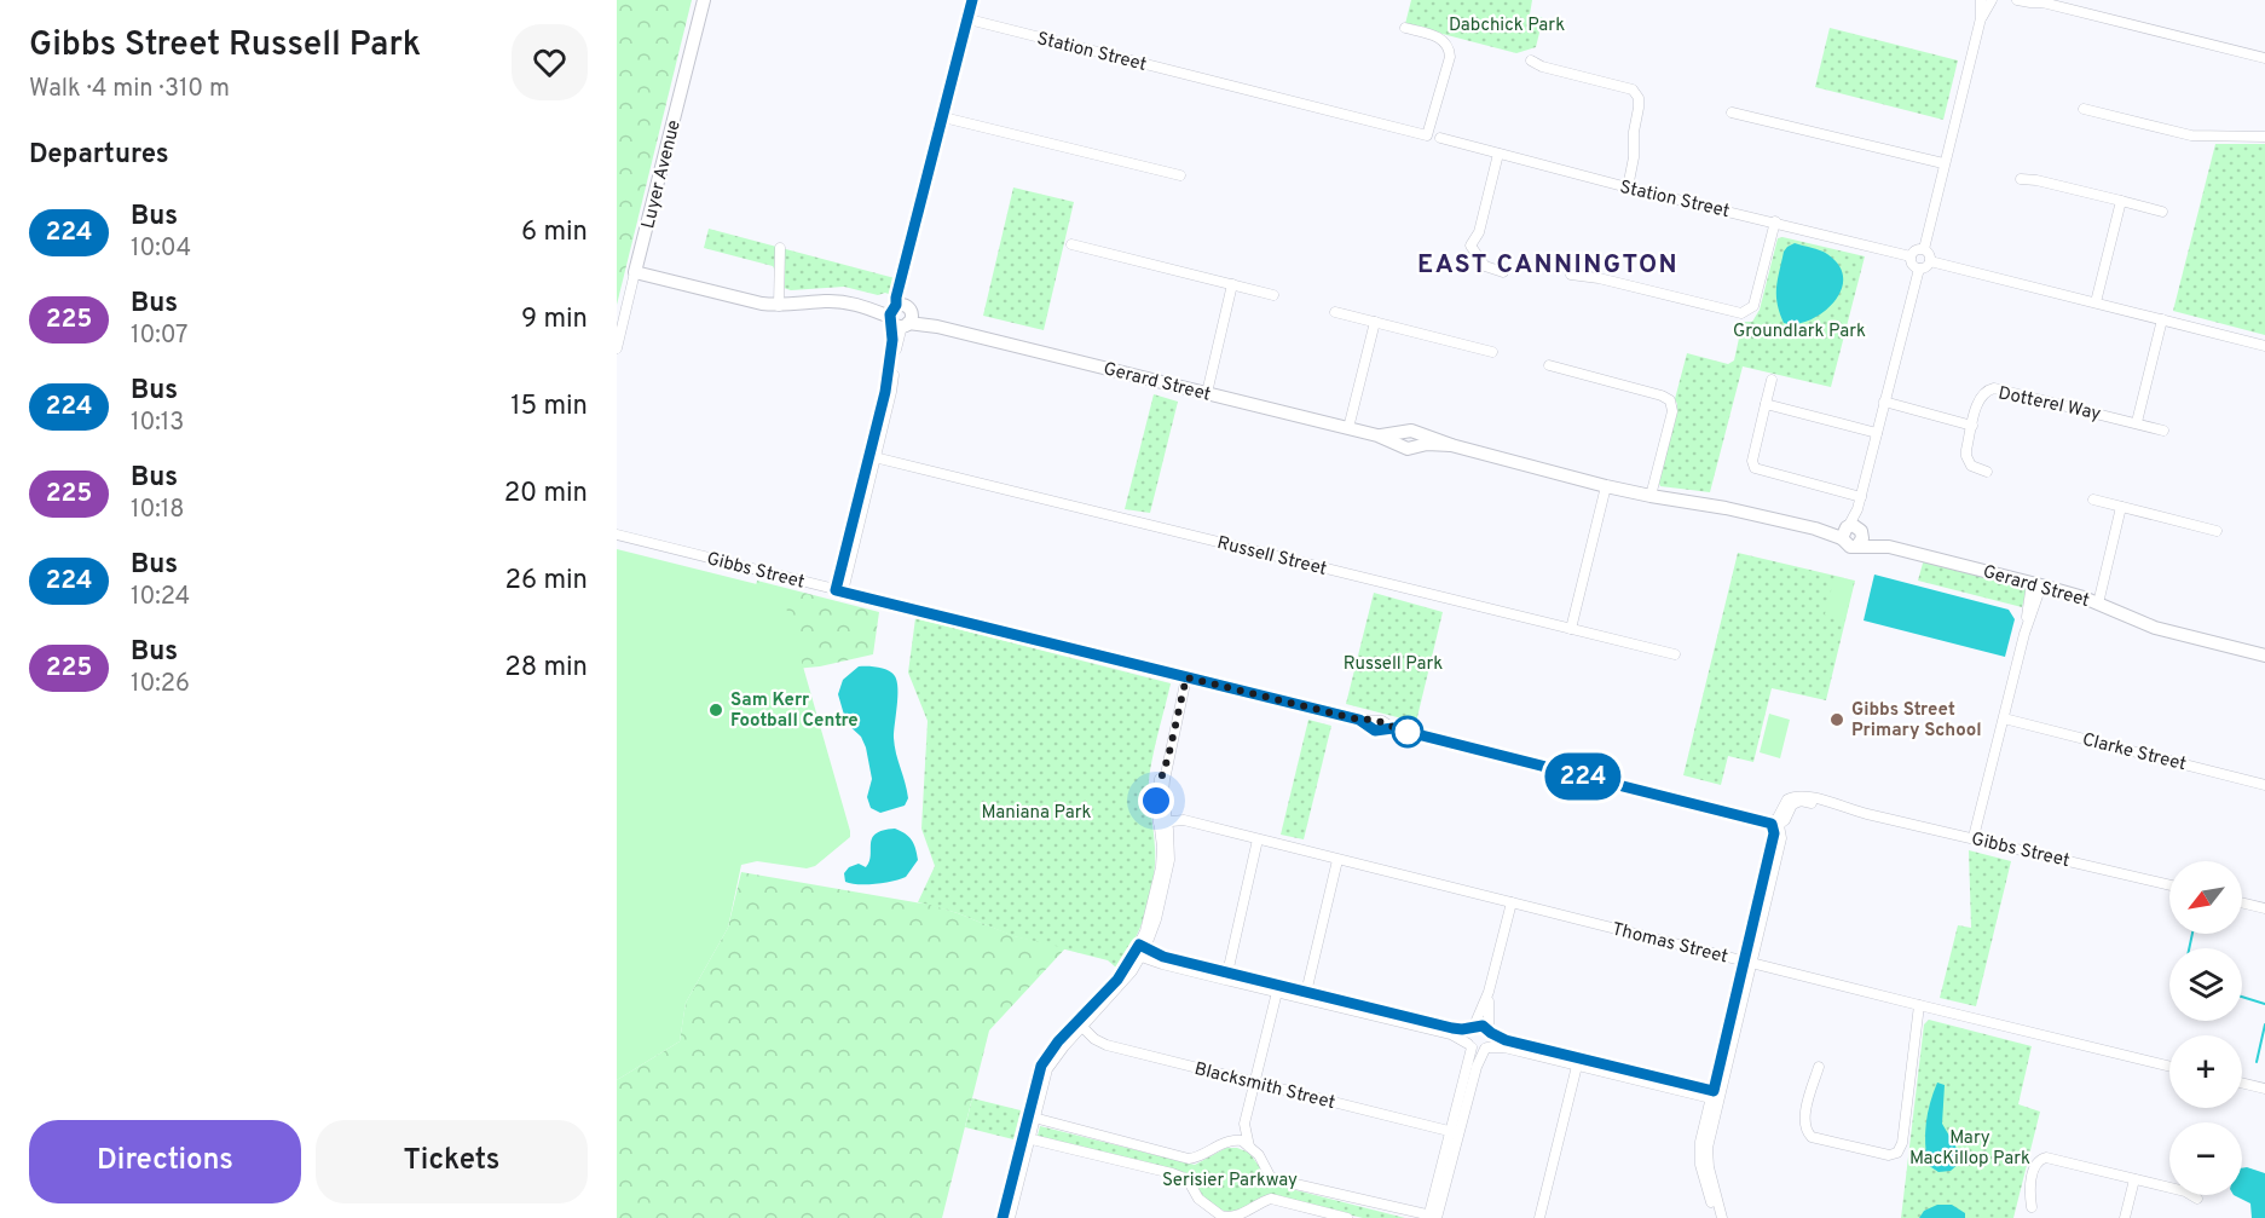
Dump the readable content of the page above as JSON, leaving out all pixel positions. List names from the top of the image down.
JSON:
{
  "streets": {
    "street": [
      "Station Street",
      "Luyer Avenue",
      "Gerard Street",
      "Dotterel Way",
      "Russell Street",
      "Gibbs Street",
      "Clarke Street",
      "Thomas Street",
      "Blacksmith Street"
    ]
  },
  "crossings": [
    ["Luyer Avenue", "Gerard Street"]
  ],
  "districts": ["EAST CANNINGTON"],
  "parks": [
    "Dabchick Park",
    "Groundlark Park",
    "Russell Park",
    "Maniana Park",
    "Mary MacKillop Park",
    "Serisier Parkway"
  ],
  "places": ["Sam Kerr Football Centre", "Gibbs Street Primary School"],
  "lines": ["bus line 224"],
  "north": "bottom left",
  "page": {
    "heading": [
      ["Gibbs Street Russell Park", "Walk · 4 min · 310 m"],
      "Departures"
    ],
    "on_map": "224",
    "list": [
      {
        "mark": "224",
        "name": "Bus",
        "note": "10:04",
        "value": "6 min"
      },
      {
        "mark": "225",
        "name": "Bus",
        "note": "10:07",
        "value": "9 min"
      },
      {
        "mark": "224",
        "name": "Bus",
        "note": "10:13",
        "value": "15 min"
      },
      {
        "mark": "225",
        "name": "Bus",
        "note": "10:18",
        "value": "20 min"
      },
      {
        "mark": "224",
        "name": "Bus",
        "note": "10:24",
        "value": "26 min"
      },
      {
        "mark": "225",
        "name": "Bus",
        "note": "10:26",
        "value": "28 min"
      }
    ],
    "map_buttons": ["+", "−"],
    "buttons": ["Directions", "Tickets"]
  }
}
